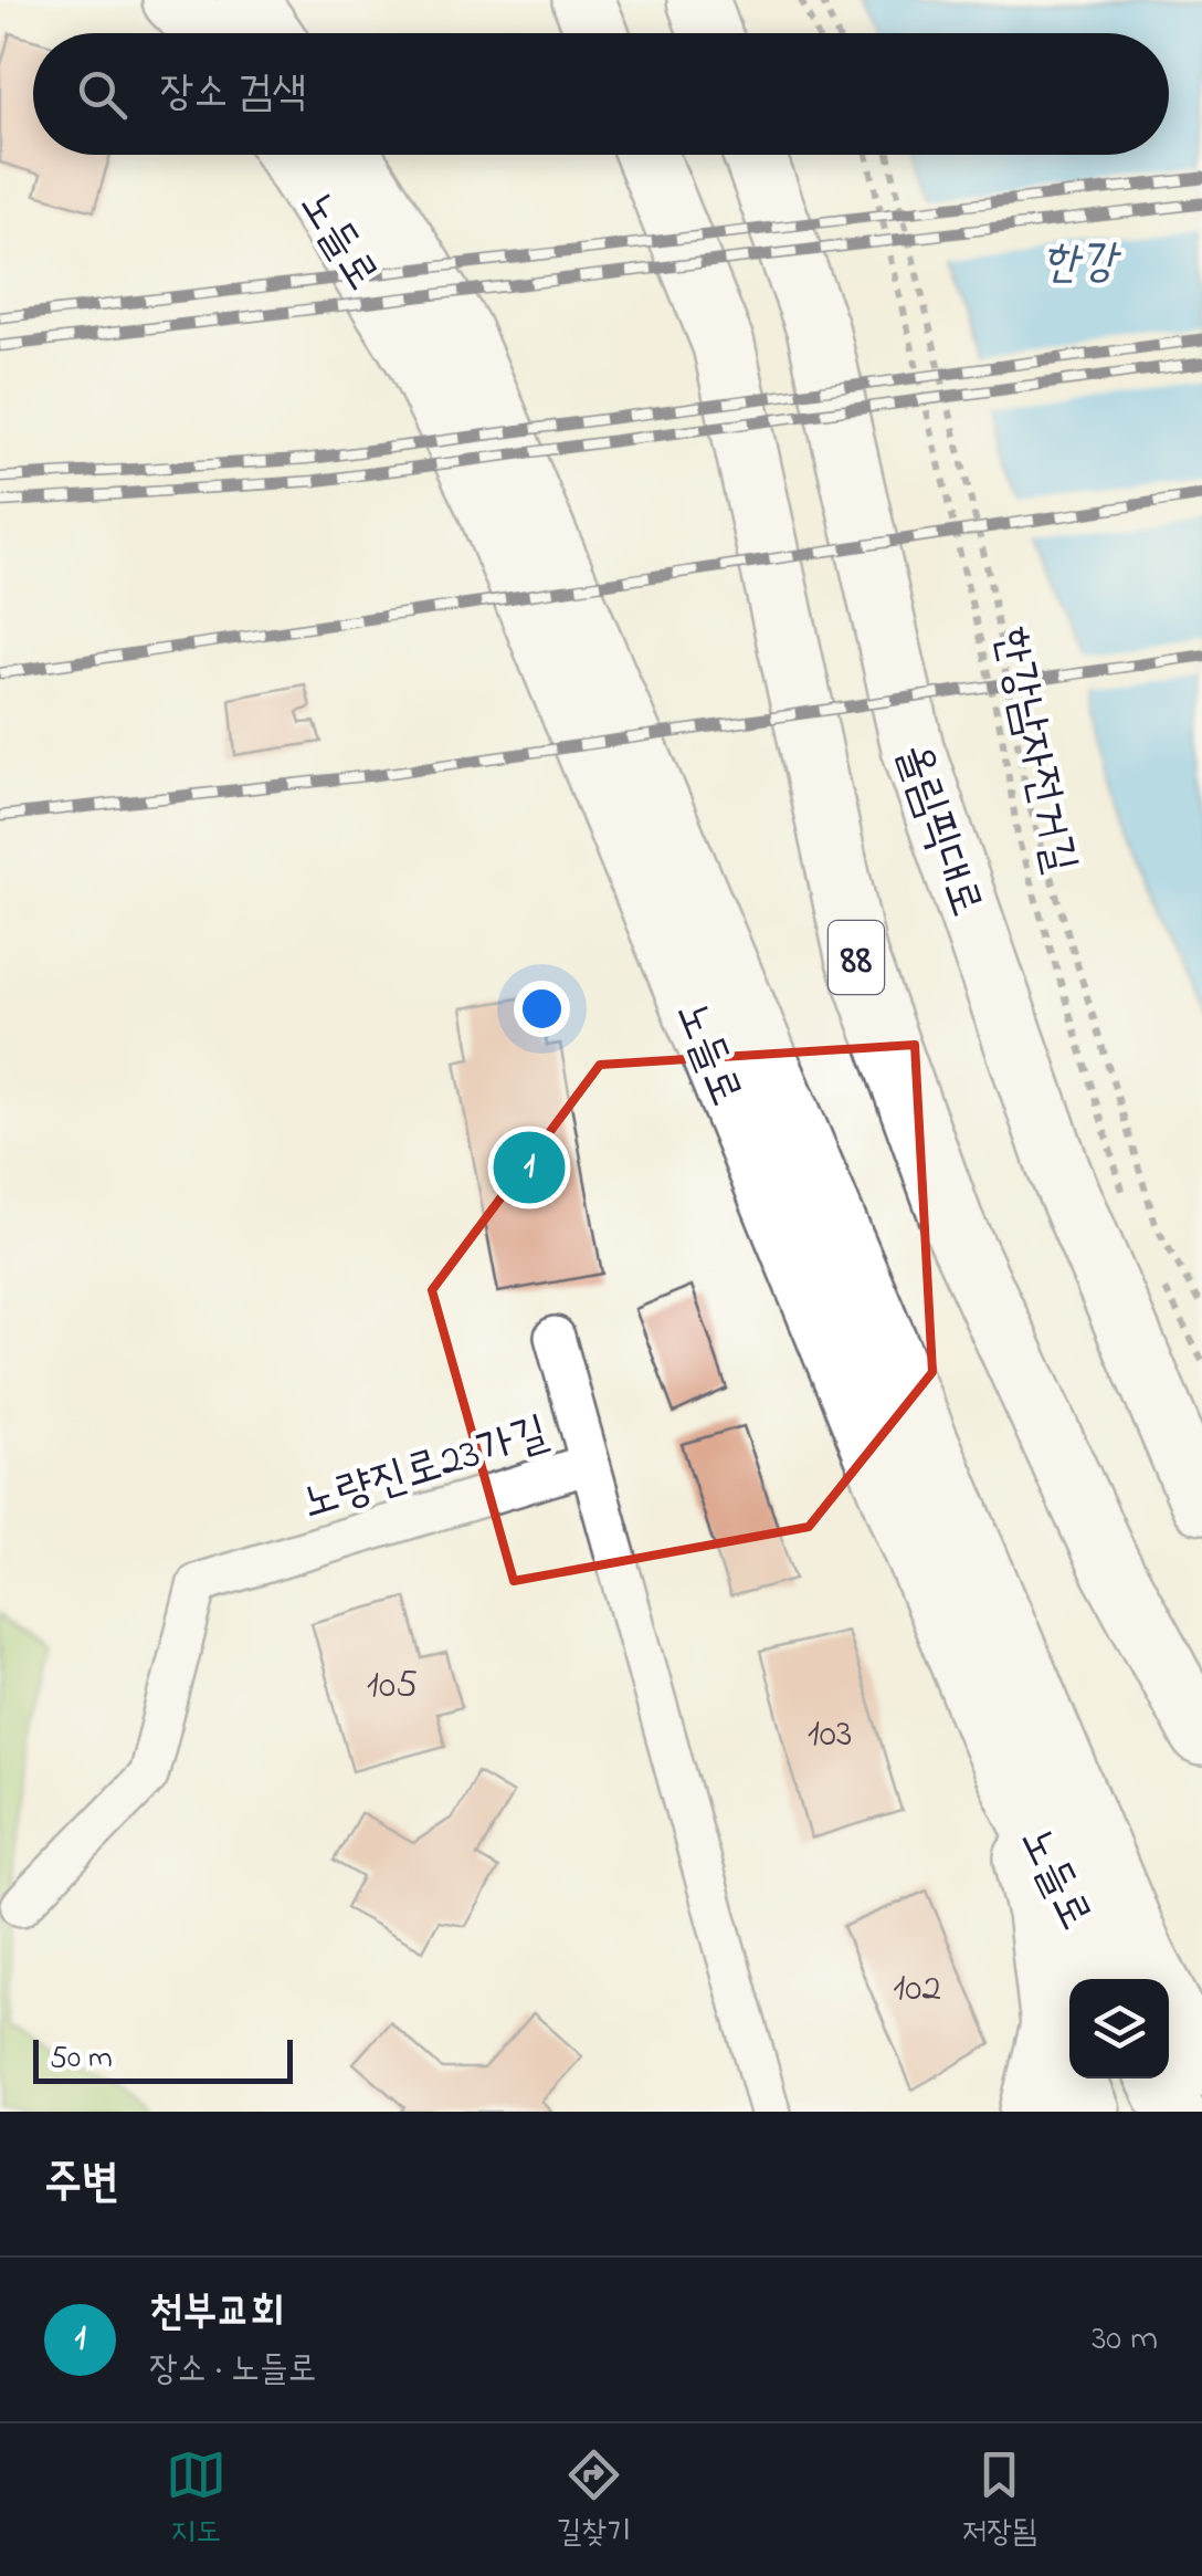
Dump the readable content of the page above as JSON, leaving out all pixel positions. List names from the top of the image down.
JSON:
{
  "streets": {
    "main road": ["노들로", "올림픽대로", "88"],
    "street": ["노량진로23가길"],
    "path": ["한강남자전거길"]
  },
  "water": ["한강"],
  "house_numbers": ["105", "103", "102"],
  "scale_bar": "50 m",
  "page": {
    "search": "장소 검색",
    "pins": "1",
    "scale": "50 m",
    "heading": "주변",
    "list": [
      {
        "mark": "1",
        "name": "천부교회",
        "note": "장소 · 노들로",
        "value": "30 m"
      }
    ],
    "nav": ["지도", "길찾기", "저장됨"]
  }
}
